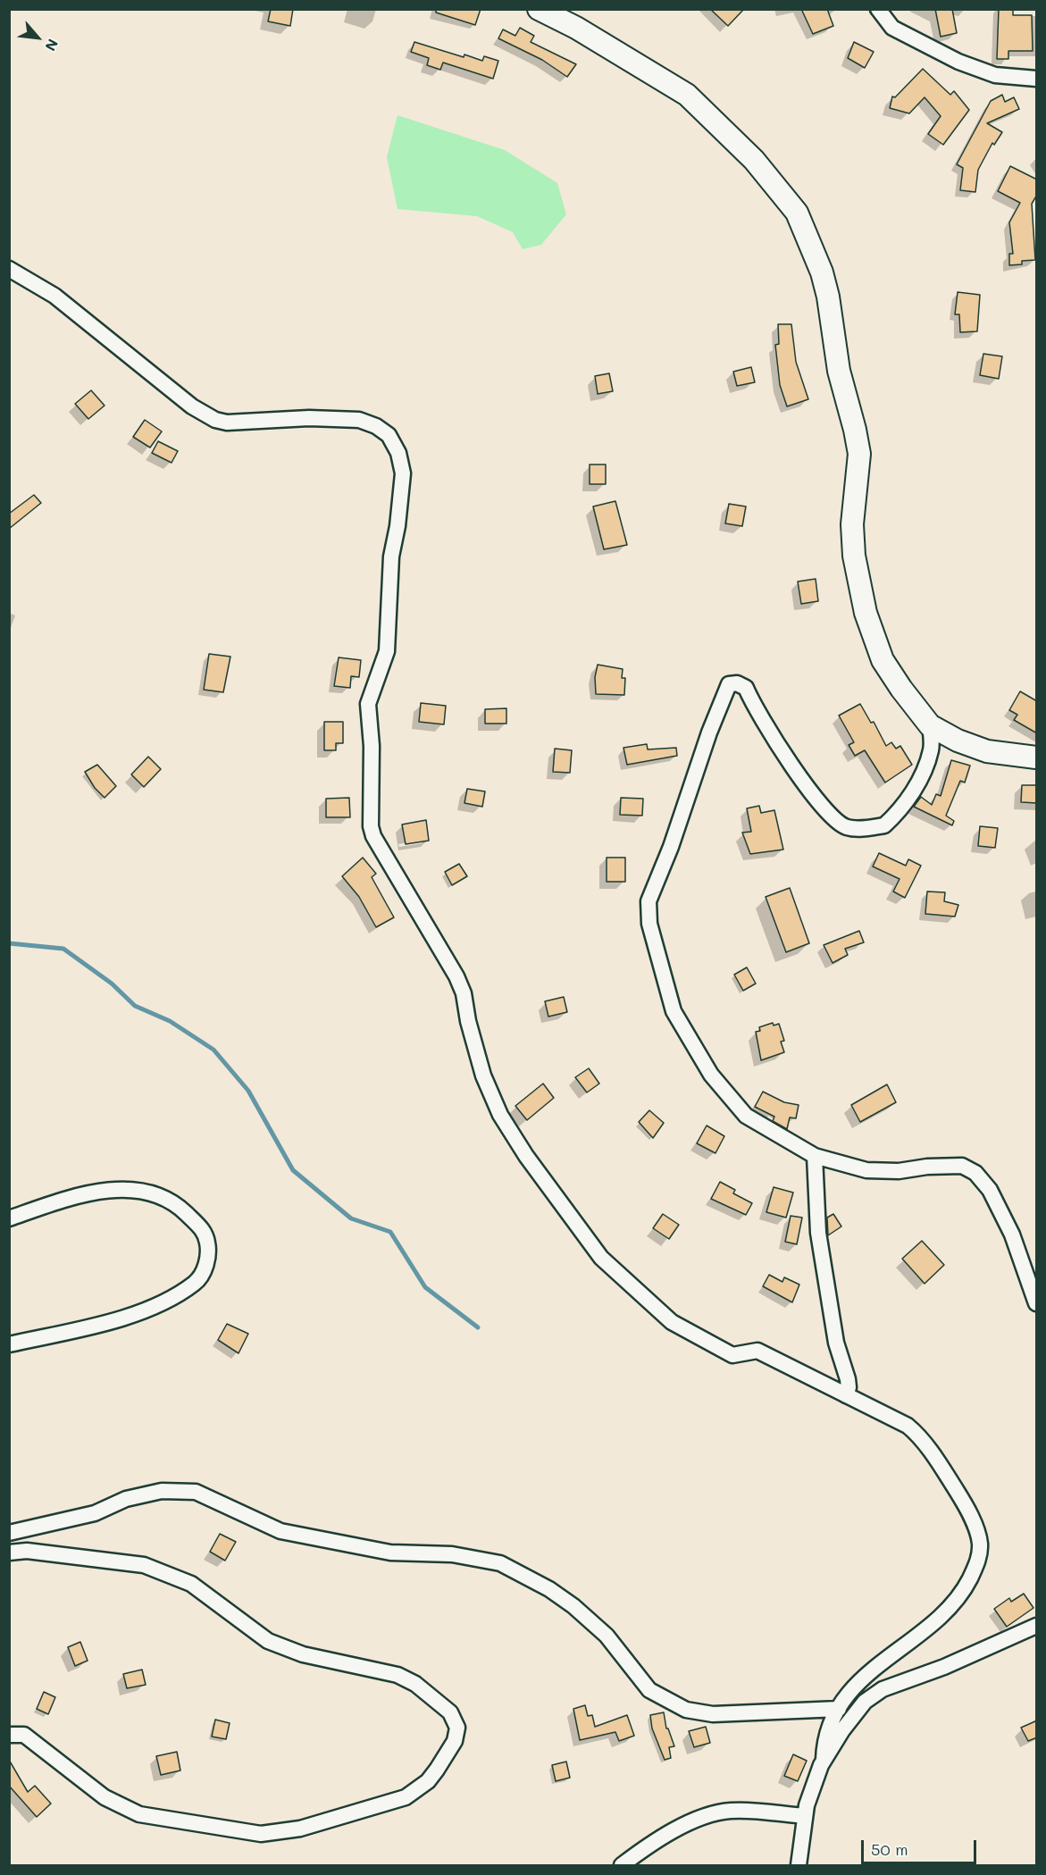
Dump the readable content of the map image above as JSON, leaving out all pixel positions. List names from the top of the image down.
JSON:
{
  "scale_bar": "50 m",
  "north": "bottom right"
}
